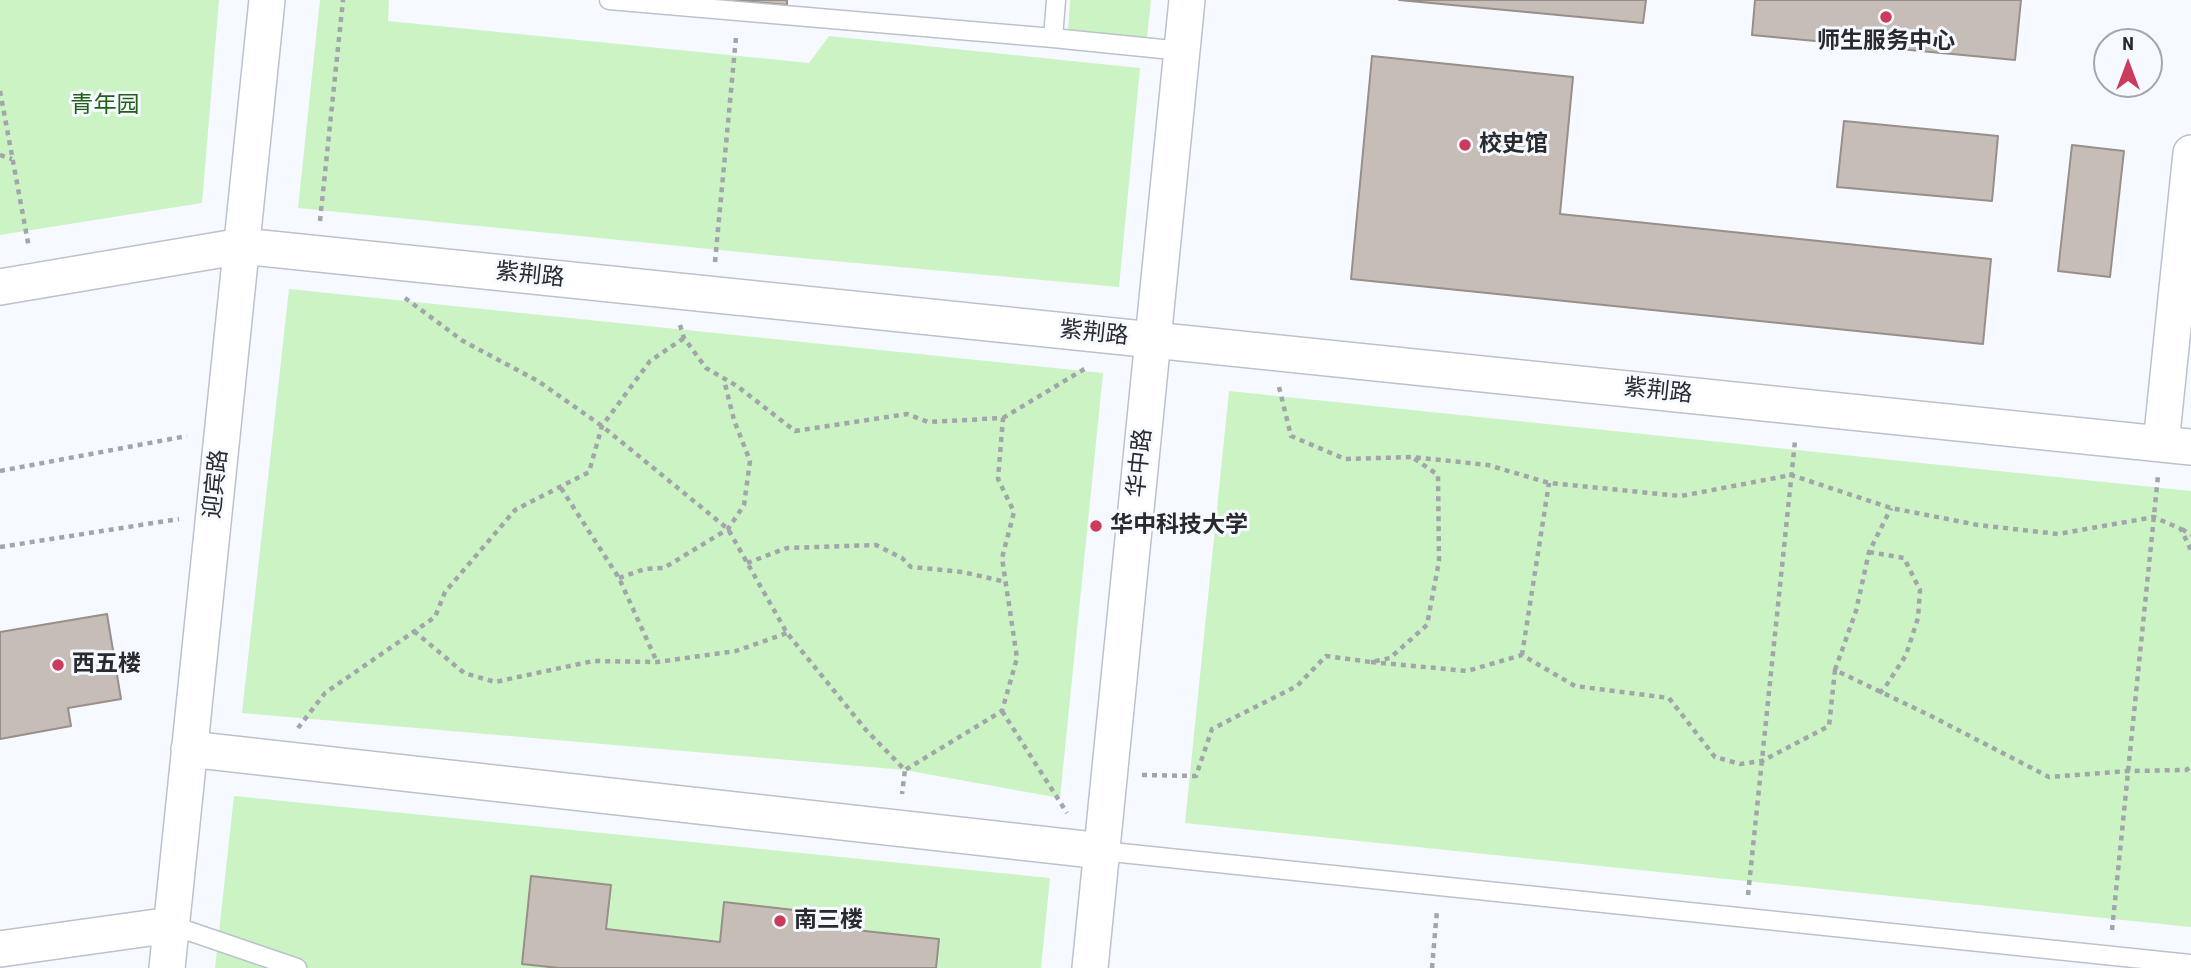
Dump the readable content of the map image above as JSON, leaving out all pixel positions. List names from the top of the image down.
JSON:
{
  "streets": {
    "street": ["紫荆路", "华中路", "迎宾路"]
  },
  "crossings": [
    ["紫荆路", "华中路"],
    ["紫荆路", "迎宾路"]
  ],
  "parks": ["青年园"],
  "places": [
    "师生服务中心",
    "校史馆",
    "华中科技大学",
    "西五楼",
    "南三楼"
  ],
  "north": "top"
}
